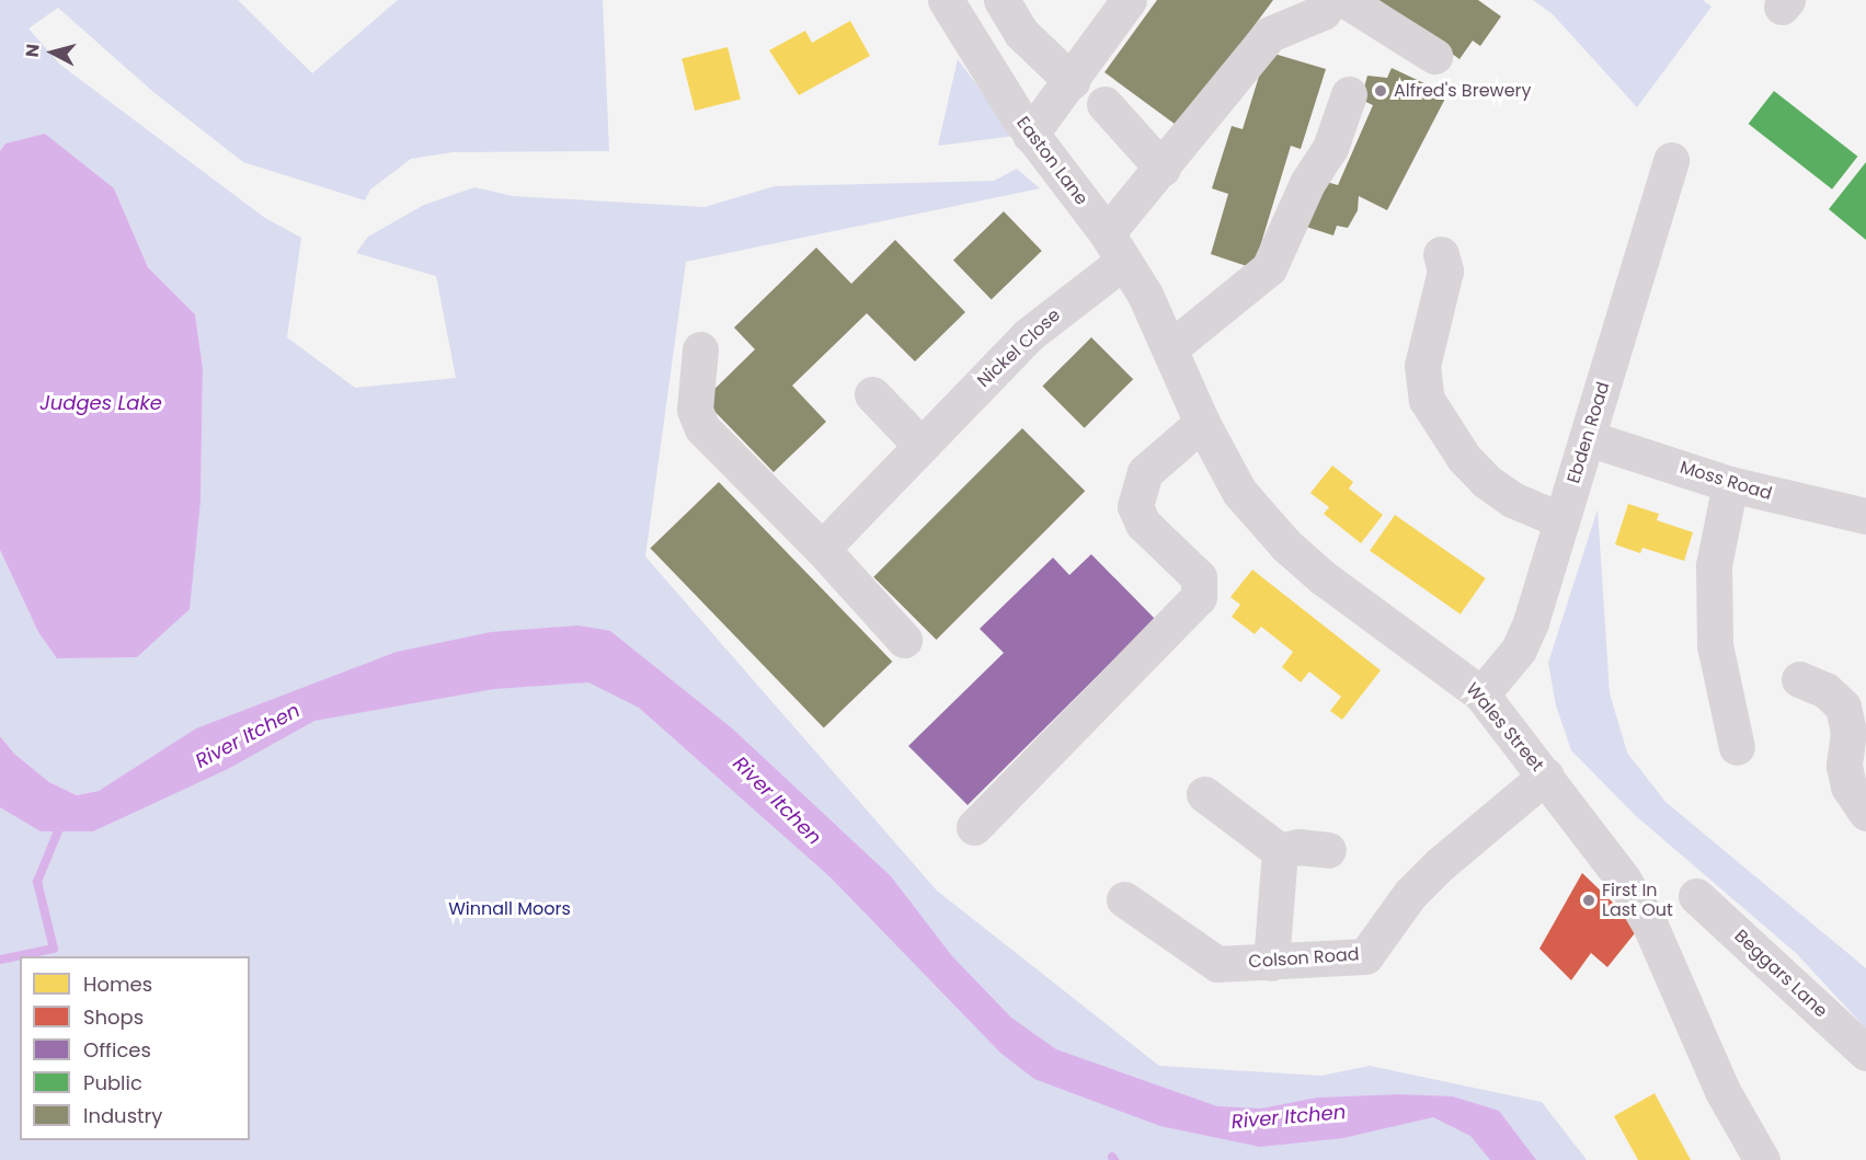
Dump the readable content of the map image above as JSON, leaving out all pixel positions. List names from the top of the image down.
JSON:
{
  "streets": {
    "street": [
      "Easton Lane",
      "Nickel Close",
      "Ebden Road",
      "Moss Road",
      "Wales Street",
      "Colson Road",
      "Beggars Lane"
    ]
  },
  "crossings": [
    ["Easton Lane", "Nickel Close"],
    ["Easton Lane", "Wales Street"],
    ["Ebden Road", "Moss Road"],
    ["Ebden Road", "Wales Street"],
    ["Wales Street", "Colson Road"]
  ],
  "water": ["Judges Lake", "River Itchen"],
  "parks": ["Winnall Moors"],
  "places": ["Alfred's Brewery", "First In Last Out"],
  "legend": [
    "Homes",
    "Shops",
    "Offices",
    "Public",
    "Industry"
  ],
  "north": "left"
}
